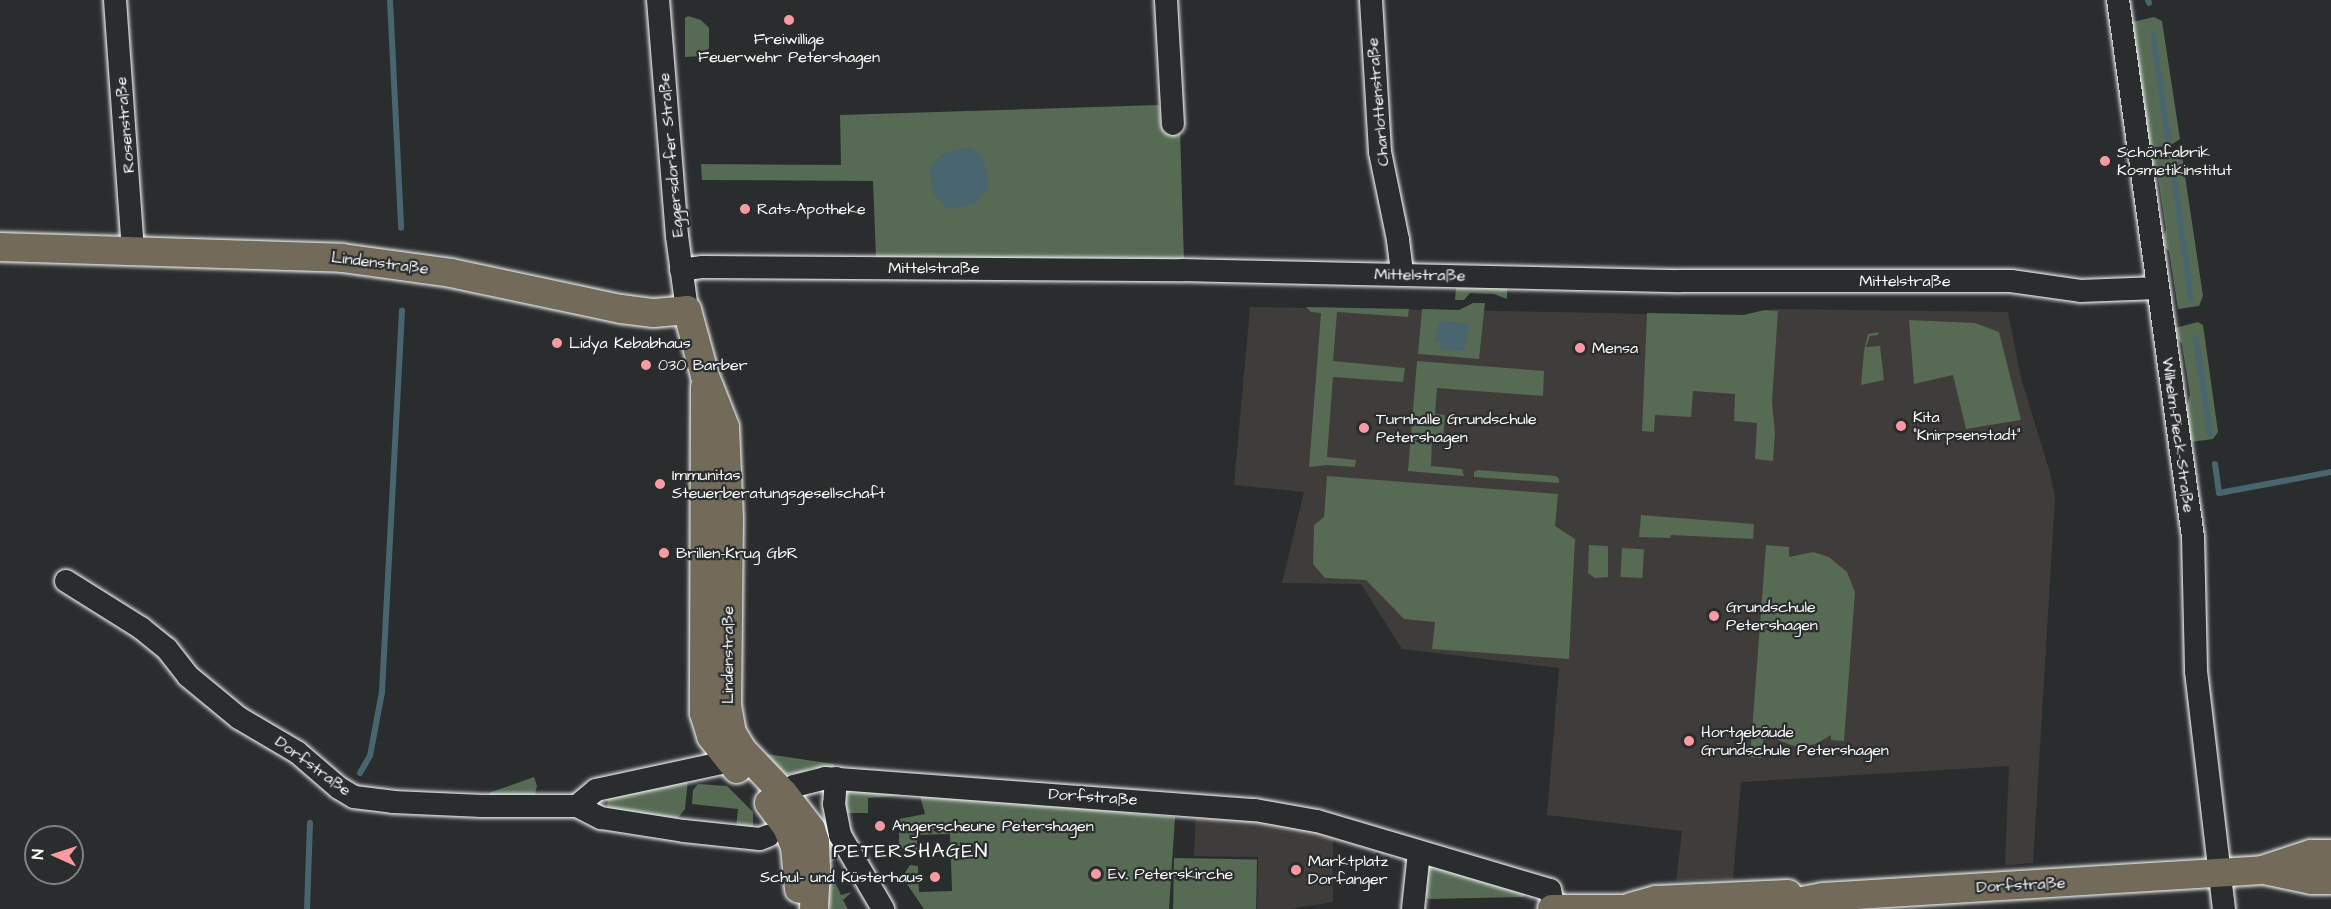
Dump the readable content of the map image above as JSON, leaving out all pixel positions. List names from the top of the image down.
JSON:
{
  "streets": {
    "main road": ["Lindenstraße", "Dorfstraße"],
    "street": [
      "Charlottenstraße",
      "Rosenstraße",
      "Eggersdorfer Straße",
      "Mittelstraße",
      "Wilhelm-Pieck-Straße"
    ]
  },
  "crossings": [
    ["Charlottenstraße", "Mittelstraße"],
    ["Rosenstraße", "Lindenstraße"],
    ["Eggersdorfer Straße", "Lindenstraße"],
    ["Eggersdorfer Straße", "Mittelstraße"],
    ["Lindenstraße", "Dorfstraße"],
    ["Mittelstraße", "Wilhelm-Pieck-Straße"],
    ["Wilhelm-Pieck-Straße", "Dorfstraße"]
  ],
  "districts": ["PETERSHAGEN"],
  "places": [
    "Freiwillige Feuerwehr Petershagen",
    "Schönfabrik Kosmetikinstitut",
    "Rats-Apotheke",
    "Lidya Kebabhaus",
    "Mensa",
    "030 Barber",
    "Kita \"Knirpsenstadt\"",
    "Turnhalle Grundschule Petershagen",
    "Immunitas Steuerberatungsgesellschaft",
    "Brillen-Krug GbR",
    "Grundschule Petershagen",
    "Hortgebäude Grundschule Petershagen",
    "Angerscheune Petershagen",
    "Marktplatz Dorfanger",
    "Ev. Peterskirche",
    "Schul- und Küsterhaus"
  ],
  "north": "left"
}
